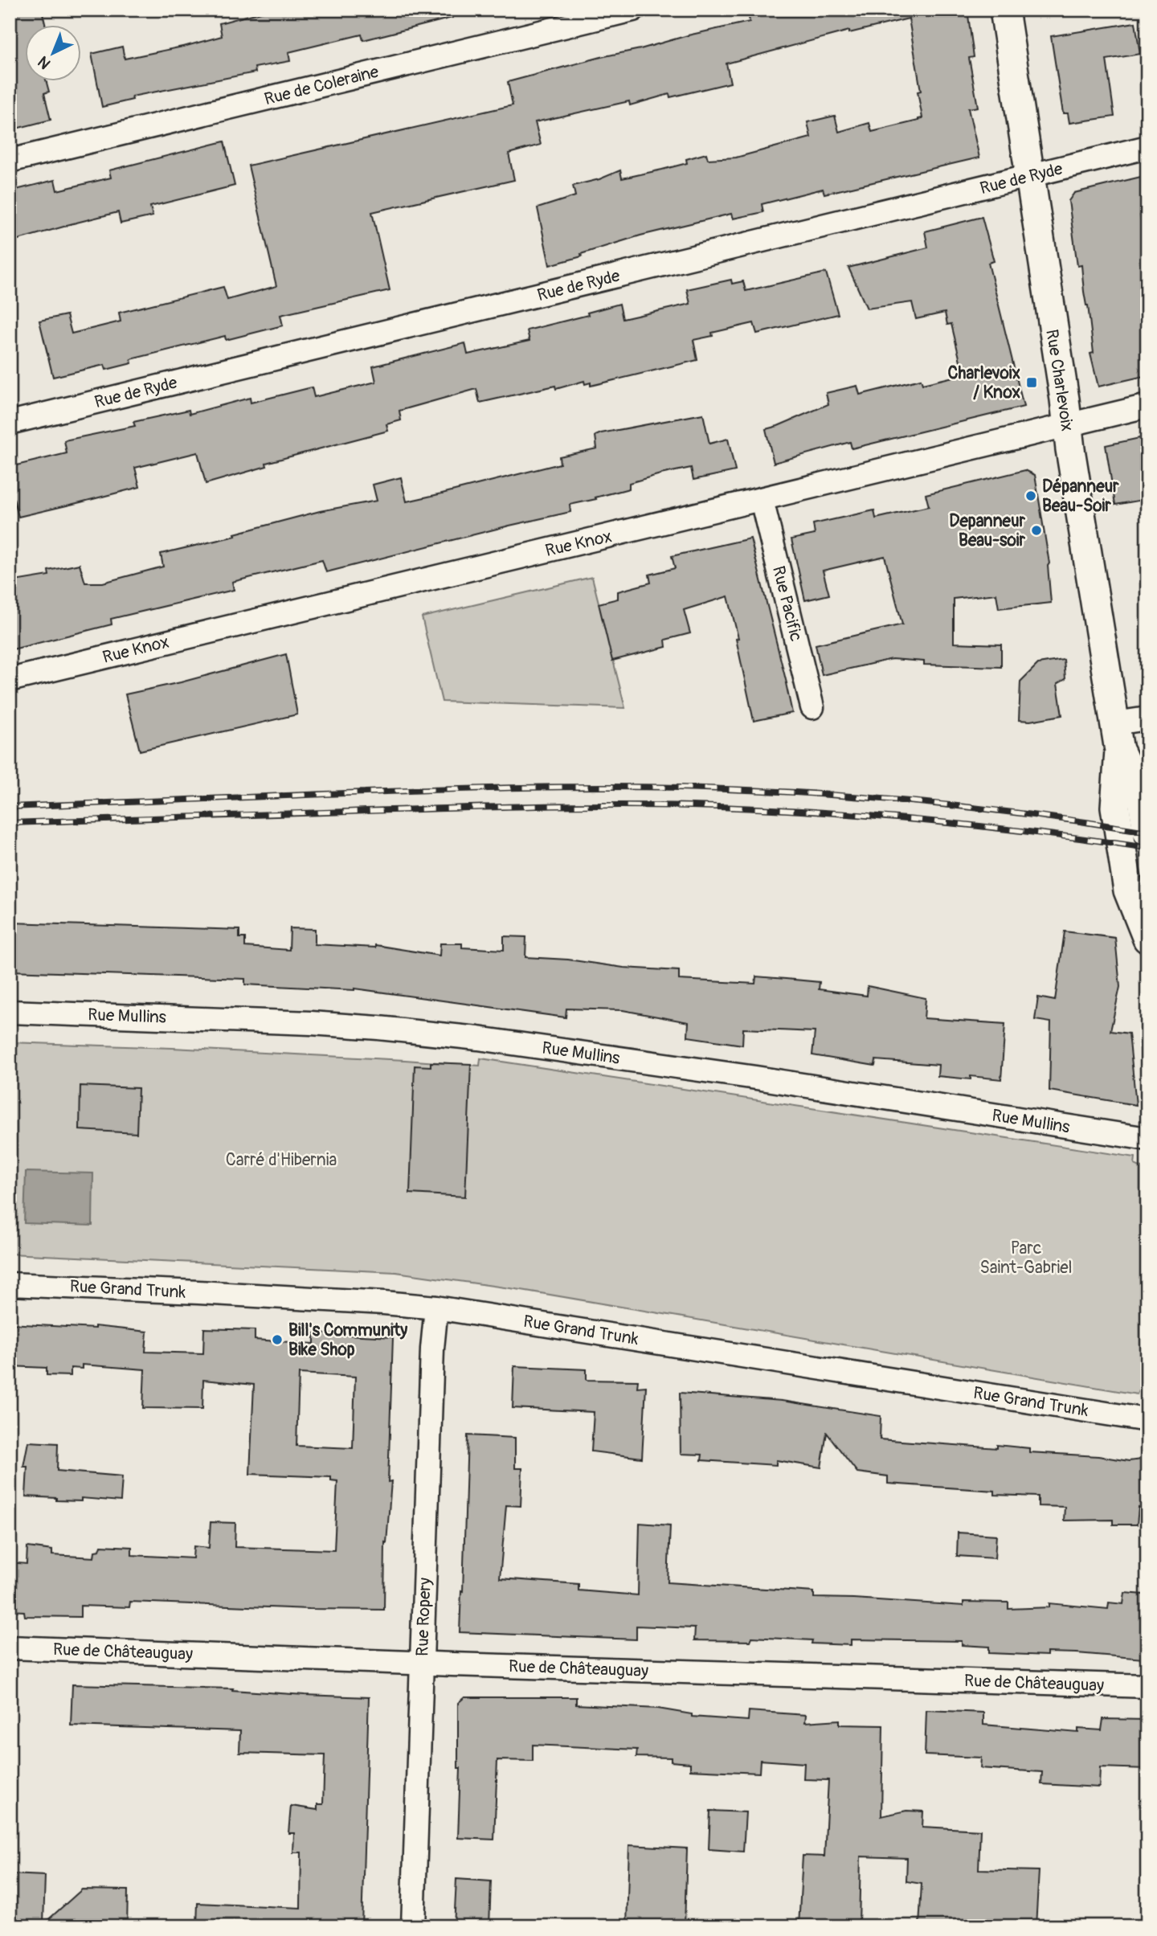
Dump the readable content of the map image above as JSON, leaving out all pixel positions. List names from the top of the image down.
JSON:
{
  "streets": {
    "street": [
      "Rue de Coleraine",
      "Rue de Ryde",
      "Rue Charlevoix",
      "Rue Knox",
      "Rue Pacific",
      "Rue Mullins",
      "Rue Grand Trunk",
      "Rue Ropery",
      "Rue de Châteauguay"
    ]
  },
  "crossings": [
    ["Rue de Ryde", "Rue Charlevoix"],
    ["Rue Charlevoix", "Rue Knox"],
    ["Rue Knox", "Rue Pacific"],
    ["Rue Grand Trunk", "Rue Ropery"],
    ["Rue Ropery", "Rue de Châteauguay"]
  ],
  "parks": ["Carré d'Hibernia", "Parc Saint-Gabriel"],
  "places": {
    "transit": ["Charlevoix / Knox"],
    "other": ["Dépanneur Beau-Soir", "Depanneur Beau-soir", "Bill's Community Bike Shop"]
  },
  "north": "bottom left"
}
